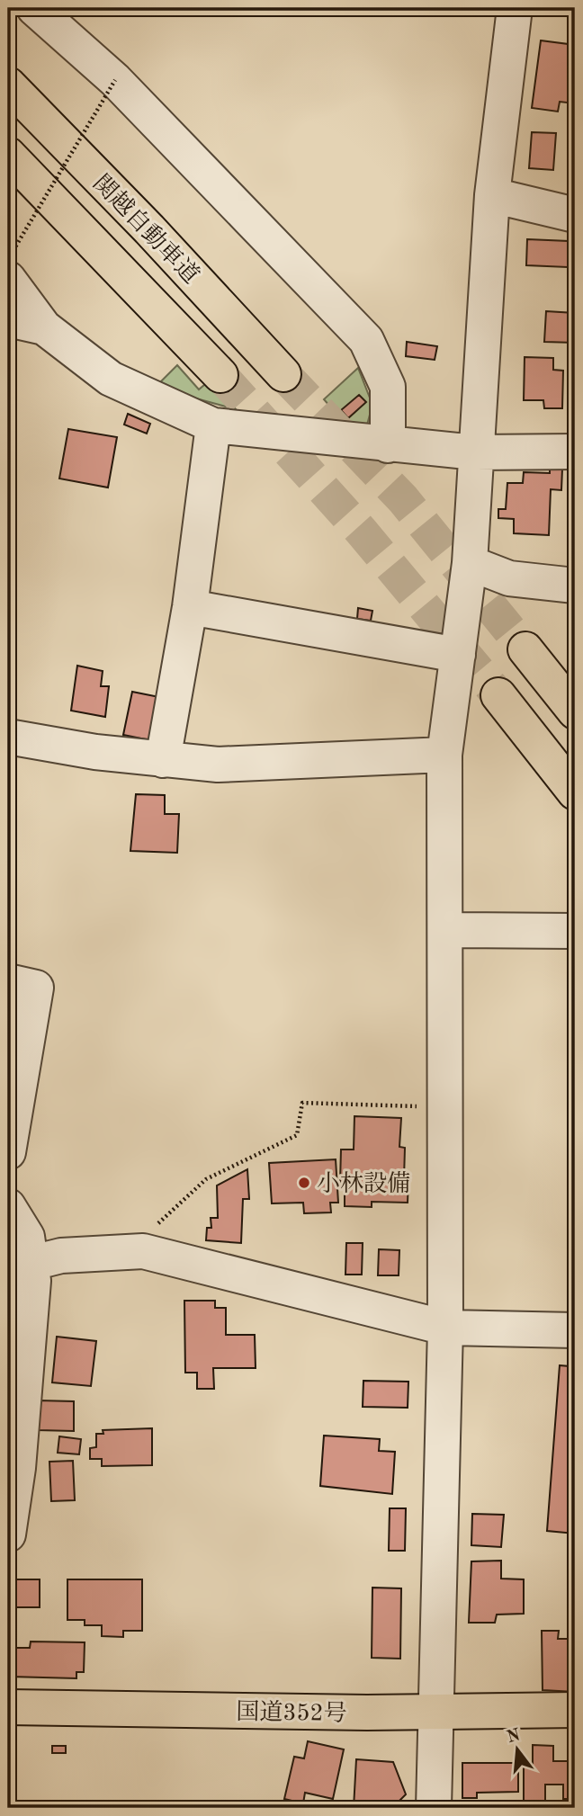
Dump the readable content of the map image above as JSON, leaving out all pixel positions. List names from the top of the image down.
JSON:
{
  "streets": {
    "highway": ["関越自動車道", "国道352号"]
  },
  "places": ["小林設備"],
  "north": "top"
}
